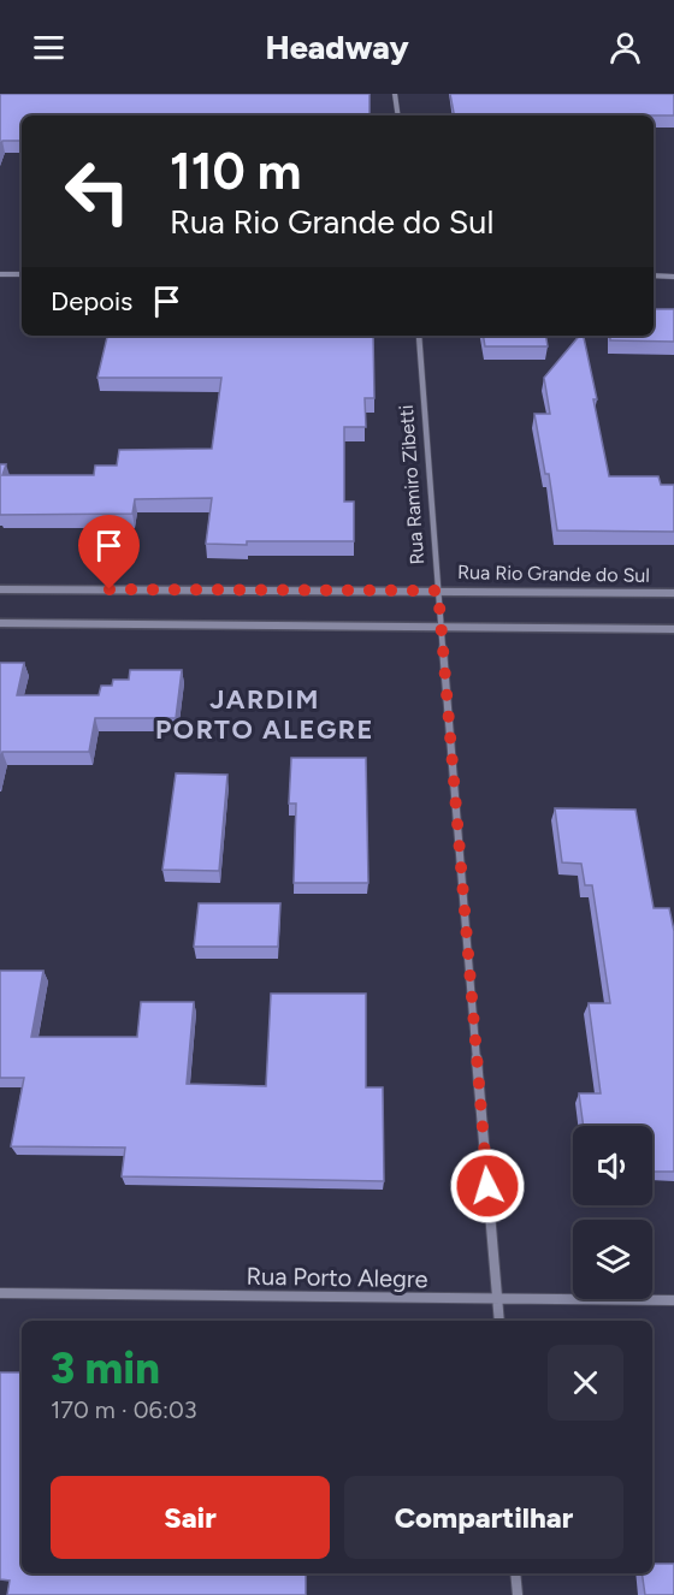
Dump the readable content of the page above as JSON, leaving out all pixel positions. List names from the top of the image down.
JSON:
{
  "streets": {
    "street": ["Rua Ramiro Zibetti", "Rua Rio Grande do Sul", "Rua Porto Alegre"]
  },
  "crossings": [
    ["Rua Ramiro Zibetti", "Rua Rio Grande do Sul"],
    ["Rua Ramiro Zibetti", "Rua Porto Alegre"]
  ],
  "districts": ["JARDIM PORTO ALEGRE"],
  "page": {
    "header": "Headway",
    "turn": ["110 m", "Rua Rio Grande do Sul"],
    "then": "Depois",
    "heading": ["3 min", "170 m · 06:03"],
    "buttons": ["Sair", "Compartilhar"]
  }
}
